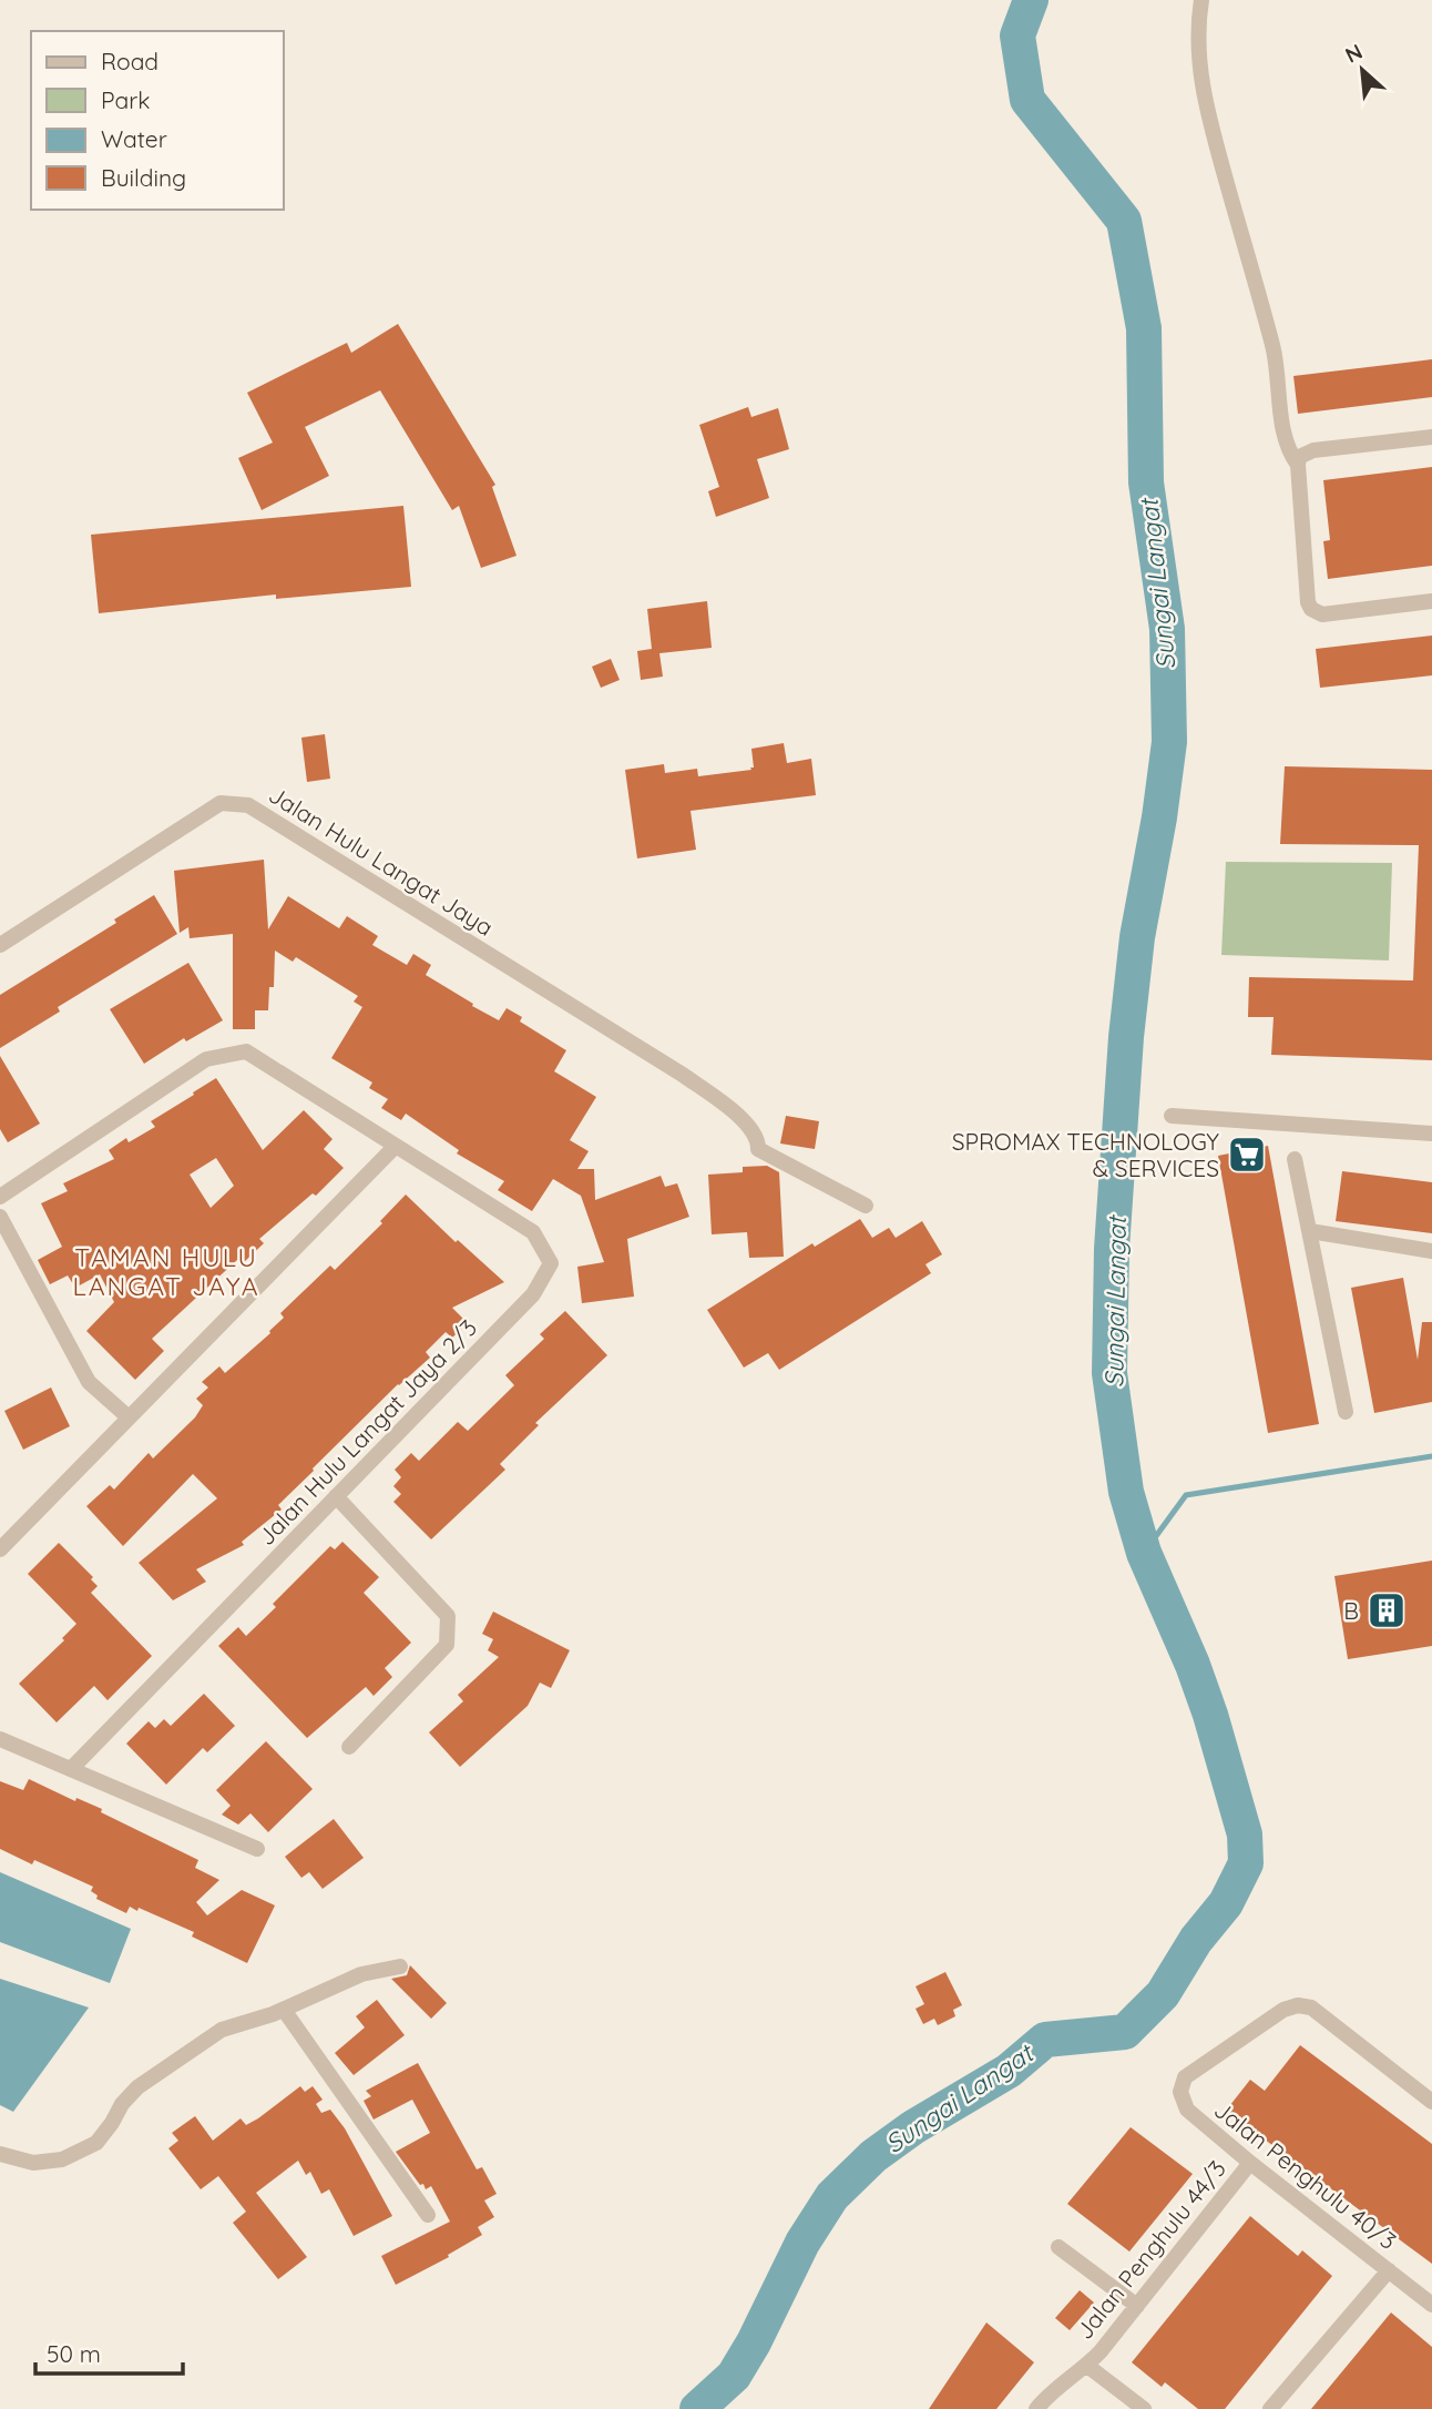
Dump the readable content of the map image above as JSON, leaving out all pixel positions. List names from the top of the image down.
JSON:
{
  "streets": {
    "street": [
      "Jalan Hulu Langat Jaya",
      "Jalan Hulu Langat Jaya 2/3",
      "Jalan Penghulu 40/3",
      "Jalan Penghulu 44/3"
    ]
  },
  "crossings": [
    ["Jalan Penghulu 40/3", "Jalan Penghulu 44/3"]
  ],
  "districts": ["TAMAN HULU LANGAT JAYA"],
  "water": ["Sungai Langat"],
  "places": {
    "supermarket": ["SPROMAX TECHNOLOGY & SERVICES"],
    "building": ["B"]
  },
  "legend": [
    "Road",
    "Park",
    "Water",
    "Building"
  ],
  "scale_bar": "50 m",
  "north": "top left"
}
